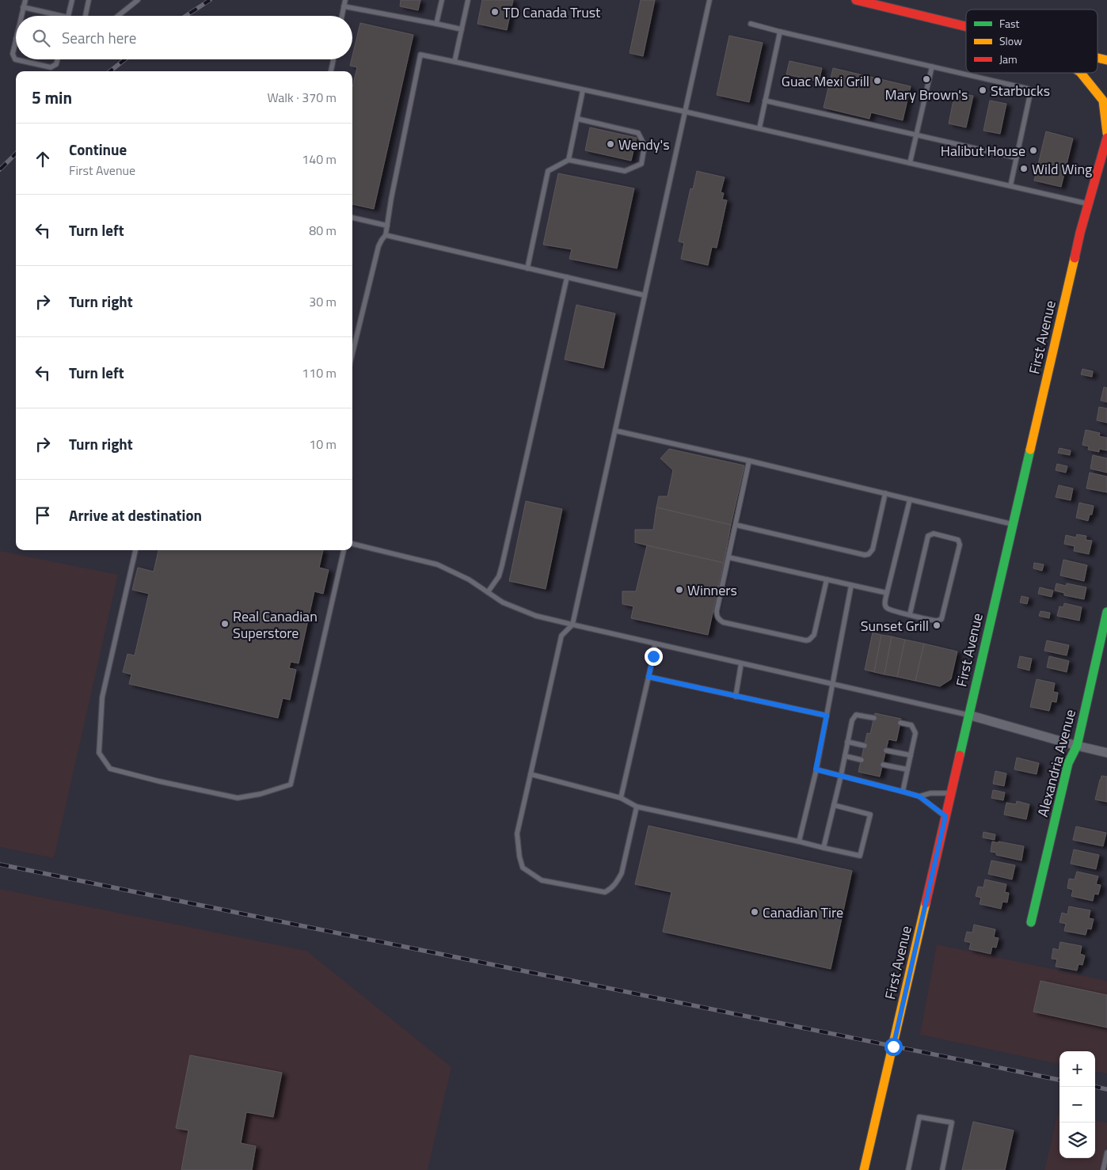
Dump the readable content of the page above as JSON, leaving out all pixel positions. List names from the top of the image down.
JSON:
{
  "streets": {
    "main road": ["First Avenue", "Alexandria Avenue"]
  },
  "places": [
    "TD Canada Trust",
    "Mary Brown's",
    "Guac Mexi Grill",
    "Starbucks",
    "Wendy's",
    "Halibut House",
    "Wild Wing",
    "Winners",
    "Real Canadian Superstore",
    "Sunset Grill",
    "Canadian Tire"
  ],
  "legend": ["Fast", "Slow", "Jam"],
  "page": {
    "search": "Search here",
    "heading": ["5 min", "Walk · 370 m"],
    "list": [
      ["Continue", "First Avenue", "140 m"],
      ["Turn left", "80 m"],
      ["Turn right", "30 m"],
      ["Turn left", "110 m"],
      ["Turn right", "10 m"],
      "Arrive at destination"
    ],
    "map_buttons": ["+", "−"]
  }
}
